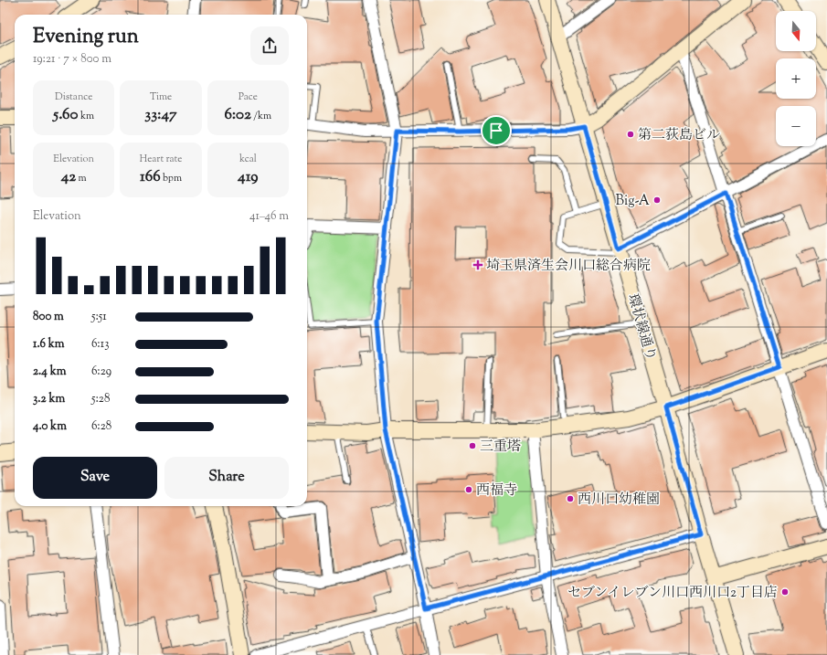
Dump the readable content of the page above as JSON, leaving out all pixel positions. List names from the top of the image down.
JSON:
{
  "streets": {
    "street": ["環状線通り"]
  },
  "places": {
    "other": [
      "第二荻島ビル",
      "Big-A",
      "三重塔",
      "西福寺",
      "西川口幼稚園",
      "セブンイレブン川口西川口2丁目店"
    ],
    "health": ["埼玉県済生会川口総合病院"]
  },
  "north": "bottom",
  "page": {
    "map_buttons": ["+", "−"],
    "heading": ["Evening run", "19:21 · 7 × 800 m"],
    "stats": [
      ["Distance", "5.60 km"],
      ["Time", "33:47"],
      ["Pace", "6:02 /km"],
      ["Elevation", "42 m"],
      ["Heart rate", "166 bpm"],
      ["kcal", "419"]
    ],
    "chart": ["Elevation", "41–46 m"],
    "list": [
      {
        "name": "800 m",
        "note": "5:51"
      },
      {
        "name": "1.6 km",
        "note": "6:13"
      },
      {
        "name": "2.4 km",
        "note": "6:29"
      },
      {
        "name": "3.2 km",
        "note": "5:28"
      },
      {
        "name": "4.0 km",
        "note": "6:28"
      }
    ],
    "buttons": ["Save", "Share"]
  }
}
